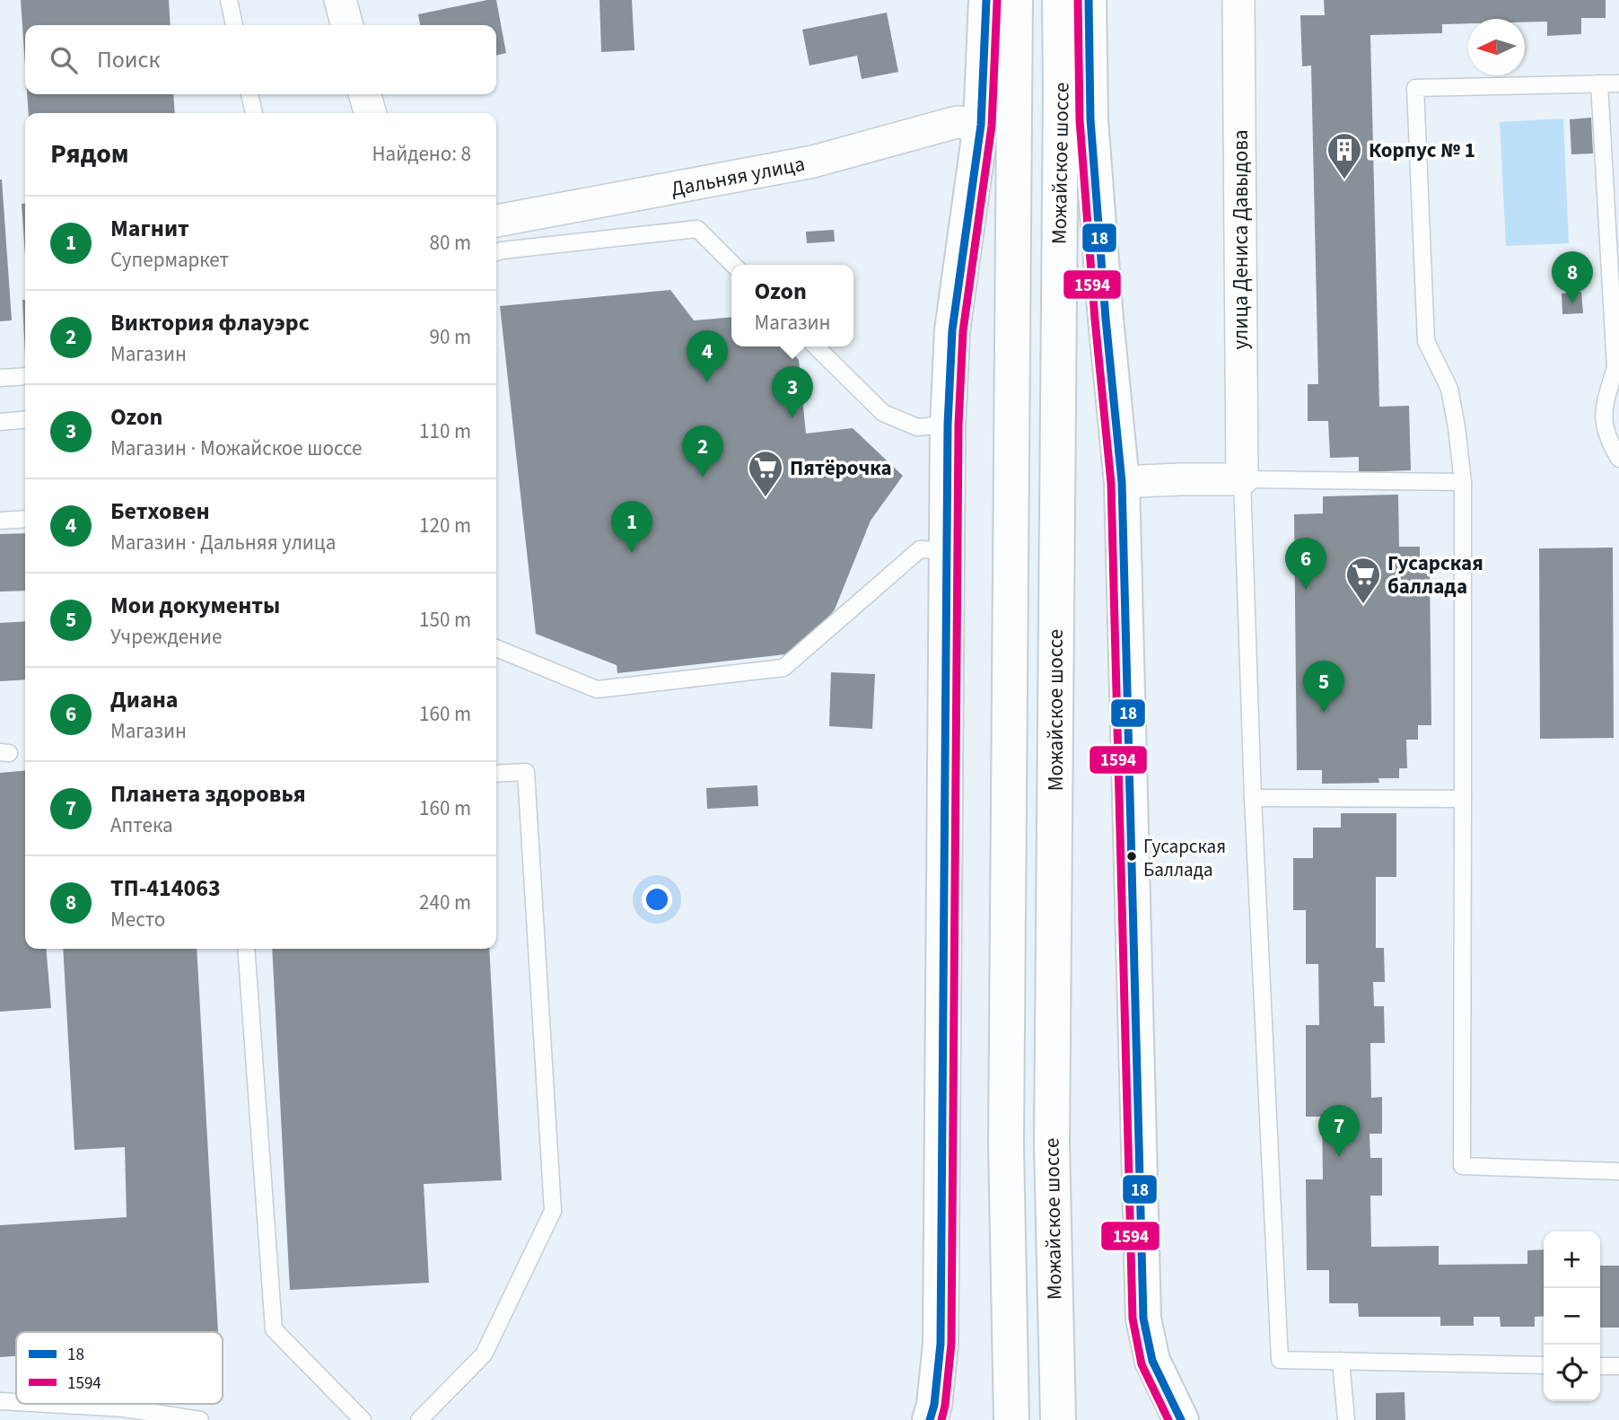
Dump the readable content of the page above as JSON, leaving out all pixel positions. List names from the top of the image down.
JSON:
{
  "streets": {
    "main road": ["Можайское шоссе"],
    "street": ["Дальняя улица", "улица Дениса Давыдова"]
  },
  "places": {
    "building": ["Корпус № 1"],
    "supermarket": ["Пятёрочка", "Гусарская баллада"],
    "other": ["Гусарская Баллада"]
  },
  "lines": ["transit line 18", "transit line 1594"],
  "legend": ["18", "1594"],
  "north": "left",
  "page": {
    "search": "Поиск",
    "heading": ["Рядом", "Найдено: 8"],
    "list": [
      {
        "mark": "1",
        "name": "Магнит",
        "note": "Супермаркет",
        "value": "80 m"
      },
      {
        "mark": "2",
        "name": "Виктория флауэрс",
        "note": "Магазин",
        "value": "90 m"
      },
      {
        "mark": "3",
        "name": "Ozon",
        "note": "Магазин · Можайское шоссе",
        "value": "110 m"
      },
      {
        "mark": "4",
        "name": "Бетховен",
        "note": "Магазин · Дальняя улица",
        "value": "120 m"
      },
      {
        "mark": "5",
        "name": "Мои документы",
        "note": "Учреждение",
        "value": "150 m"
      },
      {
        "mark": "6",
        "name": "Диана",
        "note": "Магазин",
        "value": "160 m"
      },
      {
        "mark": "7",
        "name": "Планета здоровья",
        "note": "Аптека",
        "value": "160 m"
      },
      {
        "mark": "8",
        "name": "ТП-414063",
        "note": "Место",
        "value": "240 m"
      }
    ],
    "pins": [
      "8",
      "4",
      "3",
      "2",
      "1",
      "6",
      "5",
      "7"
    ],
    "popup": ["Ozon", "Магазин"],
    "map_buttons": ["+", "−"]
  }
}
